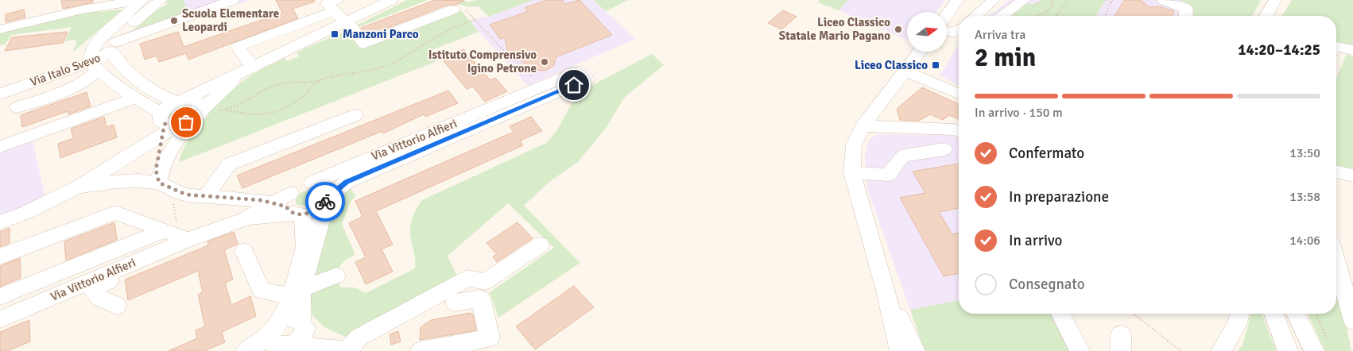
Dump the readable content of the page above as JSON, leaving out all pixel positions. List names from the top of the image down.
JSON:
{
  "streets": {
    "street": ["Via Italo Svevo", "Via Vittorio Alfieri"]
  },
  "places": {
    "other": ["Scuola Elementare Leopardi", "Liceo Classico Statale Mario Pagano", "Istituto Comprensivo Igino Petrone"],
    "transit": ["Manzoni Parco", "Liceo Classico"]
  },
  "north": "right",
  "page": {
    "heading": ["2 min", "Arriva tra", "14:20–14:25"],
    "bar": "In arrivo · 150 m",
    "list": [
      ["Confermato", "13:50"],
      ["In preparazione", "13:58"],
      ["In arrivo", "14:06"],
      "Consegnato"
    ]
  }
}
